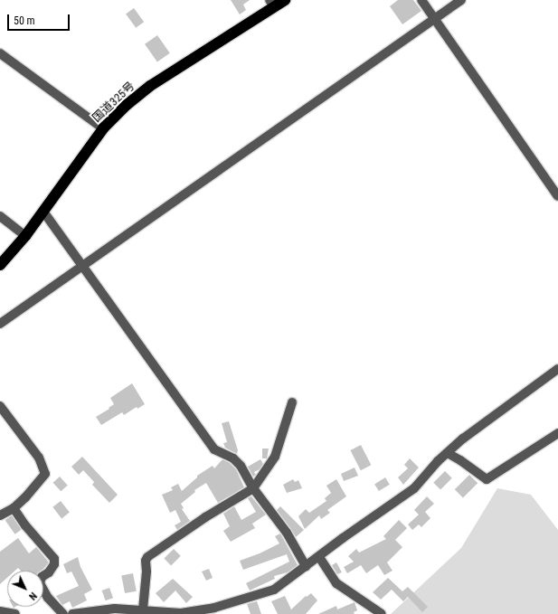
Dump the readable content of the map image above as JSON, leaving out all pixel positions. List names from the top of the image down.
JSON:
{
  "streets": {
    "highway": ["国道325号"]
  },
  "scale_bar": "50 m",
  "north": "bottom right"
}
